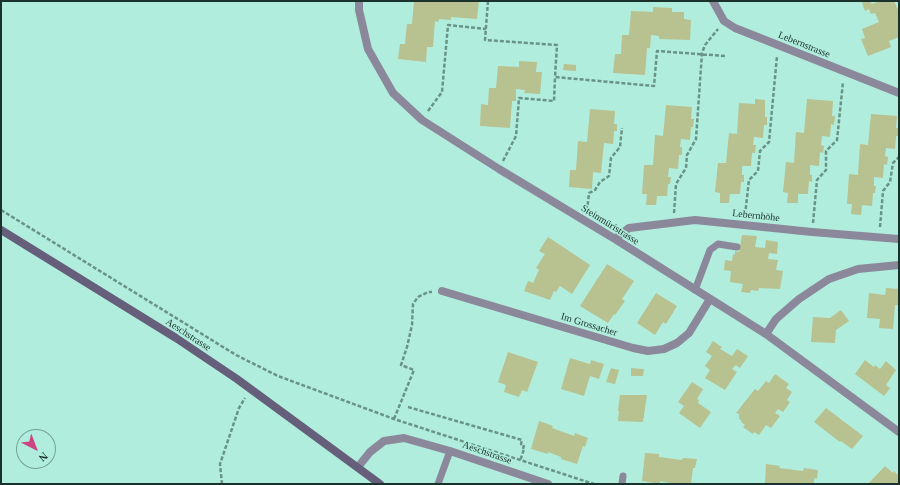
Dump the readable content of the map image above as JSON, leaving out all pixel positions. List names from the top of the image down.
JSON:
{
  "streets": {
    "main road": ["Aeschstrasse"],
    "street": [
      "Lebernstrasse",
      "Lebernhöhe",
      "Steinmüristrasse",
      "Im Grossacher"
    ]
  },
  "crossings": [
    ["Lebernhöhe", "Steinmüristrasse"],
    ["Steinmüristrasse", "Im Grossacher"]
  ],
  "north": "bottom right"
}
